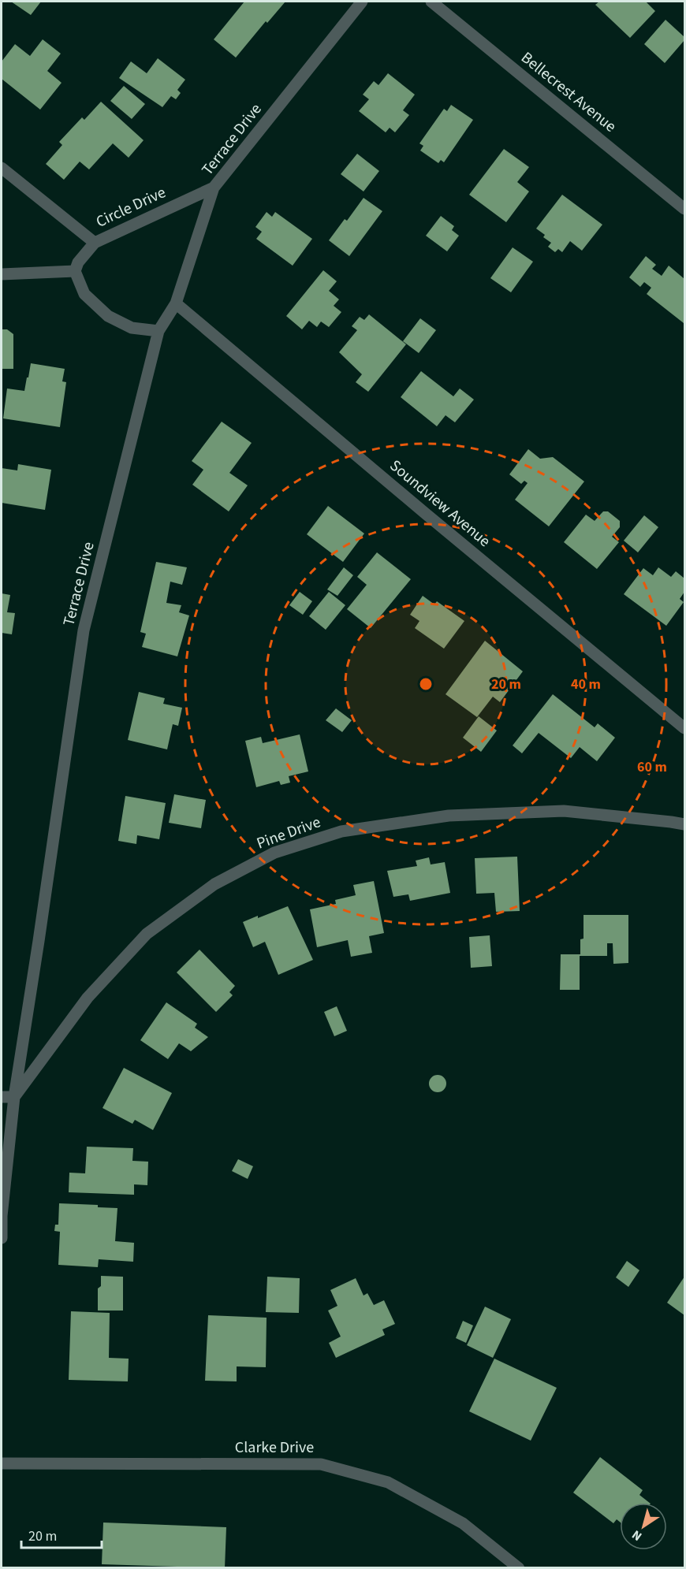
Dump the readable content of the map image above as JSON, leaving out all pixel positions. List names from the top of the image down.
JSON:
{
  "streets": {
    "street": [
      "Bellecrest Avenue",
      "Terrace Drive",
      "Circle Drive",
      "Soundview Avenue",
      "Pine Drive",
      "Clarke Drive"
    ]
  },
  "crossings": [
    ["Terrace Drive", "Circle Drive"],
    ["Terrace Drive", "Soundview Avenue"],
    ["Terrace Drive", "Pine Drive"]
  ],
  "scale_bar": "20 m",
  "north": "bottom left",
  "rings": ["20 m", "40 m", "60 m"]
}
